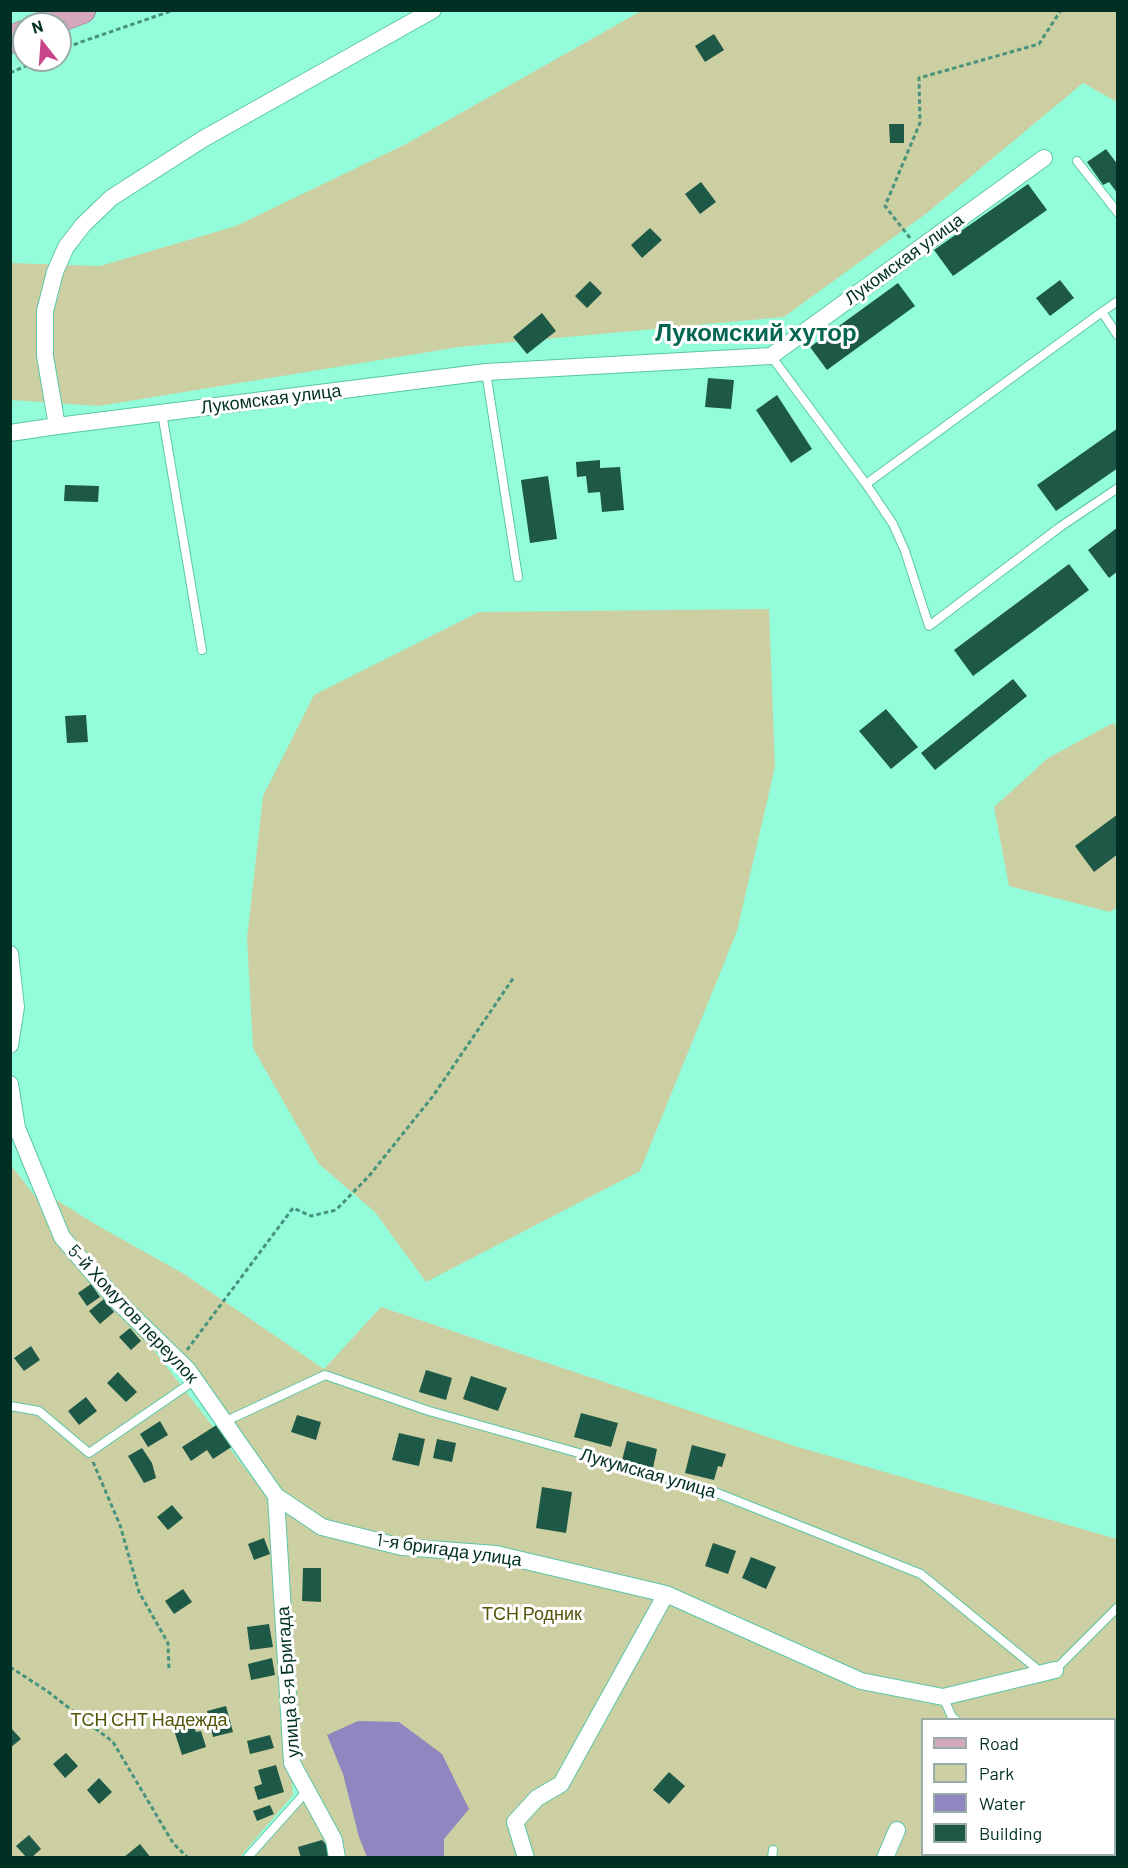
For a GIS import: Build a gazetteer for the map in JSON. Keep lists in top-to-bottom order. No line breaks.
{"streets":{"street":["Лукомская улица","5-й Хомутов переулок","1-я бригада улица","улица 8-я Бригада"],"lane":["Лукумская улица"]},"crossings":[["5-й Хомутов переулок","Лукумская улица"],["5-й Хомутов переулок","1-я бригада улица"],["5-й Хомутов переулок","улица 8-я Бригада"],["1-я бригада улица","улица 8-я Бригада"]],"districts":["Лукомский хутор"],"parks":["ТСН Родник","ТСН СНТ Надежда"],"legend":["Road","Park","Water","Building"],"north":"top"}
